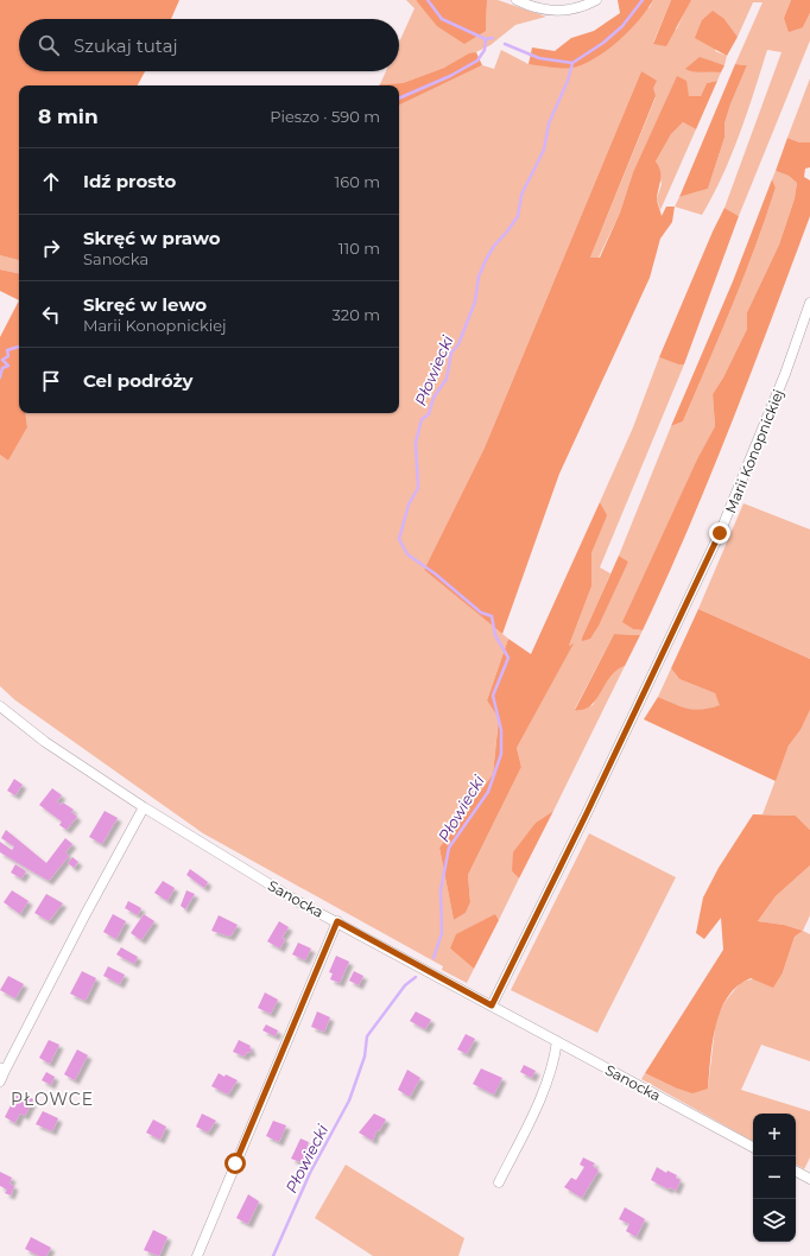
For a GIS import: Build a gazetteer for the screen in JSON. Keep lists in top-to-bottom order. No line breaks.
{"streets":{"street":["Marii Konopnickiej","Sanocka"]},"crossings":[["Marii Konopnickiej","Sanocka"]],"districts":["PŁOWCE"],"water":["Płowiecki"],"page":{"search":"Szukaj tutaj","heading":["8 min","Pieszo · 590 m"],"list":[["Idź prosto","160 m"],["Skręć w prawo","Sanocka","110 m"],["Skręć w lewo","Marii Konopnickiej","320 m"],"Cel podróży"],"map_buttons":["+","−"]}}
